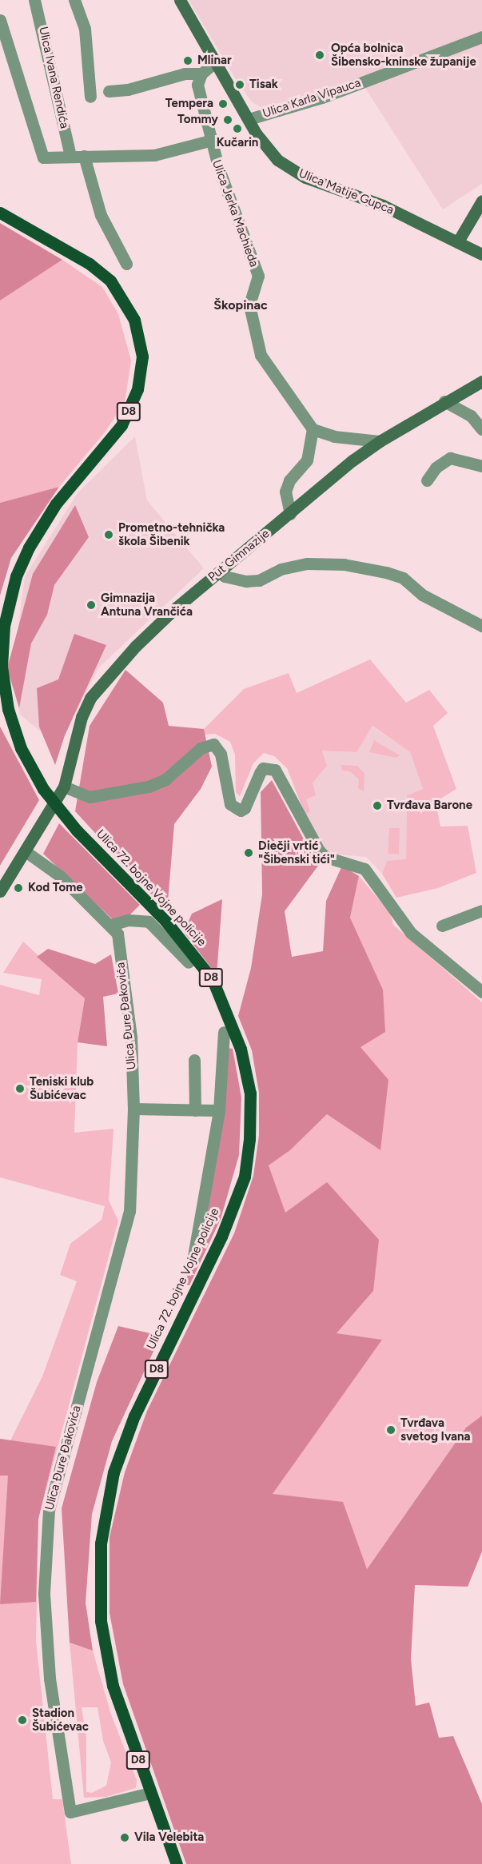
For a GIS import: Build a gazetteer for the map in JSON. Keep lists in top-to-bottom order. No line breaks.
{"streets":{"main road":["D8","Ulica 72. bojne Vojne policije"],"street":["Ulica Ivana Rendića","Ulica Karla Vipauca","Ulica Matije Gupca","Ulica Jerka Machieda","Put Gimnazije","Ulica Đure Đakovića"]},"crossings":[["Ulica Karla Vipauca","Ulica Matije Gupca"],["Put Gimnazije","Ulica Đure Đakovića"],["Ulica 72. bojne Vojne policije","Ulica Đure Đakovića"]],"districts":["Škopinac"],"places":["Opća bolnica Šibensko-kninske županije","Mlinar","Tisak","Tempera","Tommy","Kučarin","Prometno-tehnička škola Šibenik","Gimnazija Antuna Vrančića","Tvrđava Barone","Dječji vrtić \"Šibenski tići\"","Kod Tome","Teniski klub Šubićevac","Tvrđava svetog Ivana","Stadion Šubićevac","Vila Velebita"]}
